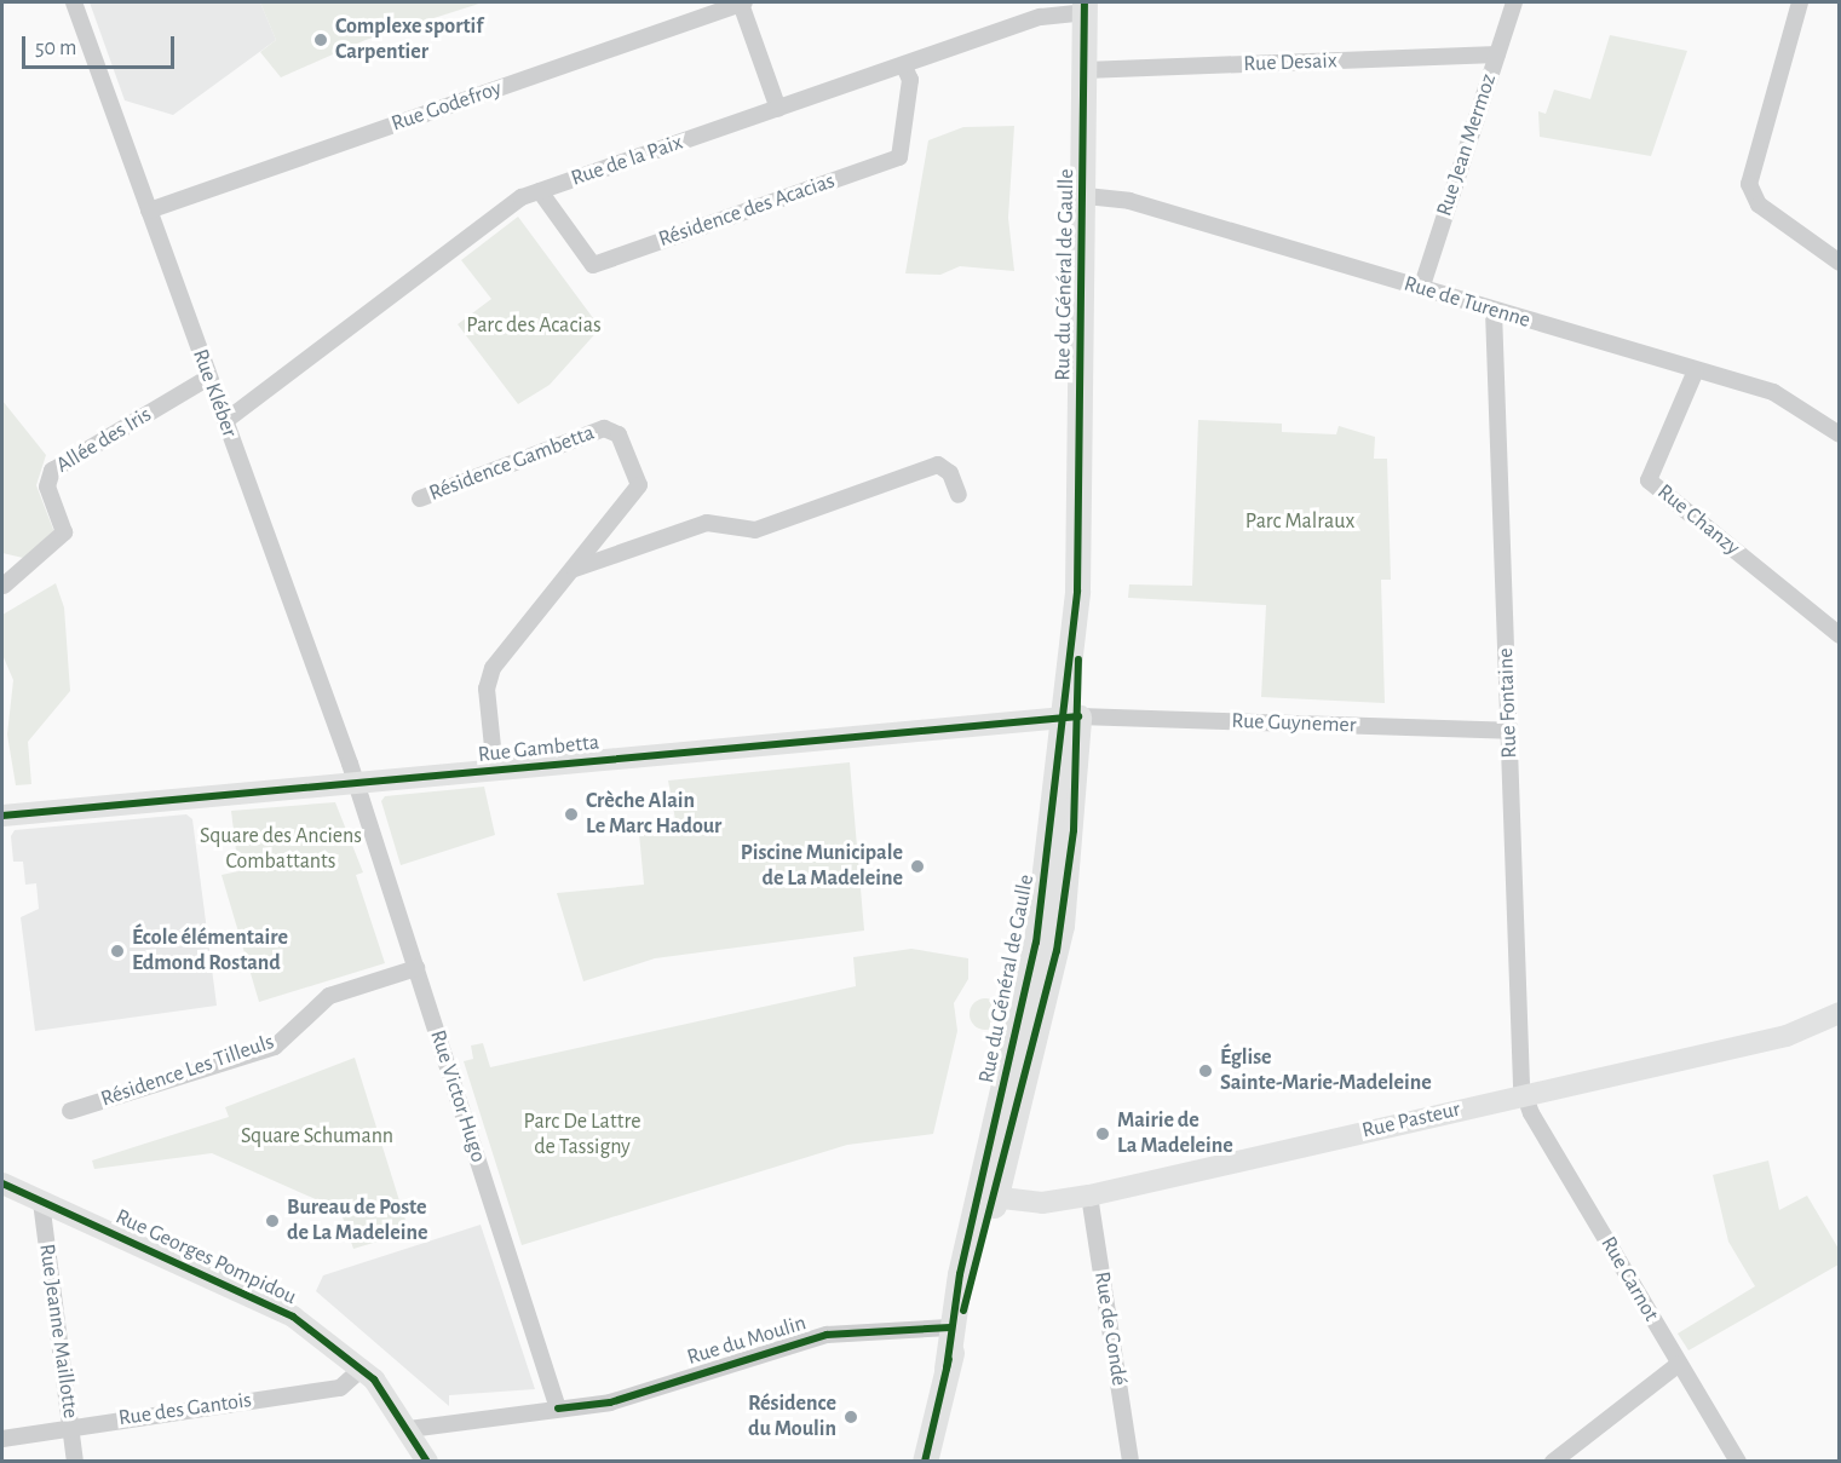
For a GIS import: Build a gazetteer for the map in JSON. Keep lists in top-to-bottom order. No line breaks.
{"streets":{"main road":["Rue du Général de Gaulle"],"street":["Rue Desaix","Rue Godefroy","Rue Jean Mermoz","Rue de la Paix","Résidence des Acacias","Rue de Turenne","Rue Kléber","Allée des Iris","Résidence Gambetta","Rue Chanzy","Rue Fontaine","Rue Guynemer","Rue Gambetta","Résidence Les Tilleuls","Rue Victor Hugo","Rue Pasteur","Rue Georges Pompidou","Rue Carnot","Rue de Condé","Rue Jeanne Maillotte","Rue du Moulin","Rue des Gantois"]},"crossings":[["Rue Desaix","Rue Jean Mermoz"],["Rue Desaix","Rue du Général de Gaulle"],["Rue Godefroy","Rue Kléber"],["Rue Jean Mermoz","Rue de Turenne"],["Rue de la Paix","Résidence des Acacias"],["Rue de la Paix","Rue du Général de Gaulle"],["Rue de la Paix","Rue Kléber"],["Rue du Général de Gaulle","Rue de Turenne"],["Rue du Général de Gaulle","Rue Guynemer"],["Rue du Général de Gaulle","Rue Gambetta"],["Rue du Général de Gaulle","Rue Pasteur"],["Rue du Général de Gaulle","Rue du Moulin"],["Rue de Turenne","Rue Chanzy"],["Rue de Turenne","Rue Fontaine"],["Rue Kléber","Allée des Iris"],["Rue Kléber","Rue Gambetta"],["Rue Kléber","Rue Victor Hugo"],["Résidence Gambetta","Rue Gambetta"],["Rue Fontaine","Rue Guynemer"],["Rue Fontaine","Rue Pasteur"],["Rue Fontaine","Rue Carnot"],["Rue Guynemer","Rue Gambetta"],["Rue Gambetta","Rue Victor Hugo"],["Résidence Les Tilleuls","Rue Victor Hugo"],["Rue Victor Hugo","Rue du Moulin"],["Rue Pasteur","Rue Carnot"],["Rue Pasteur","Rue de Condé"],["Rue Georges Pompidou","Rue Jeanne Maillotte"],["Rue Georges Pompidou","Rue du Moulin"],["Rue Georges Pompidou","Rue des Gantois"],["Rue Jeanne Maillotte","Rue des Gantois"]],"parks":["Parc des Acacias","Parc Malraux","Square des Anciens Combattants","Parc De Lattre de Tassigny","Square Schumann"],"places":["Complexe sportif Carpentier","Crèche Alain Le Marc Hadour","Piscine Municipale de La Madeleine","École élémentaire Edmond Rostand","Église Sainte-Marie-Madeleine","Mairie de La Madeleine","Bureau de Poste de La Madeleine","Résidence du Moulin"],"scale_bar":"50 m"}
